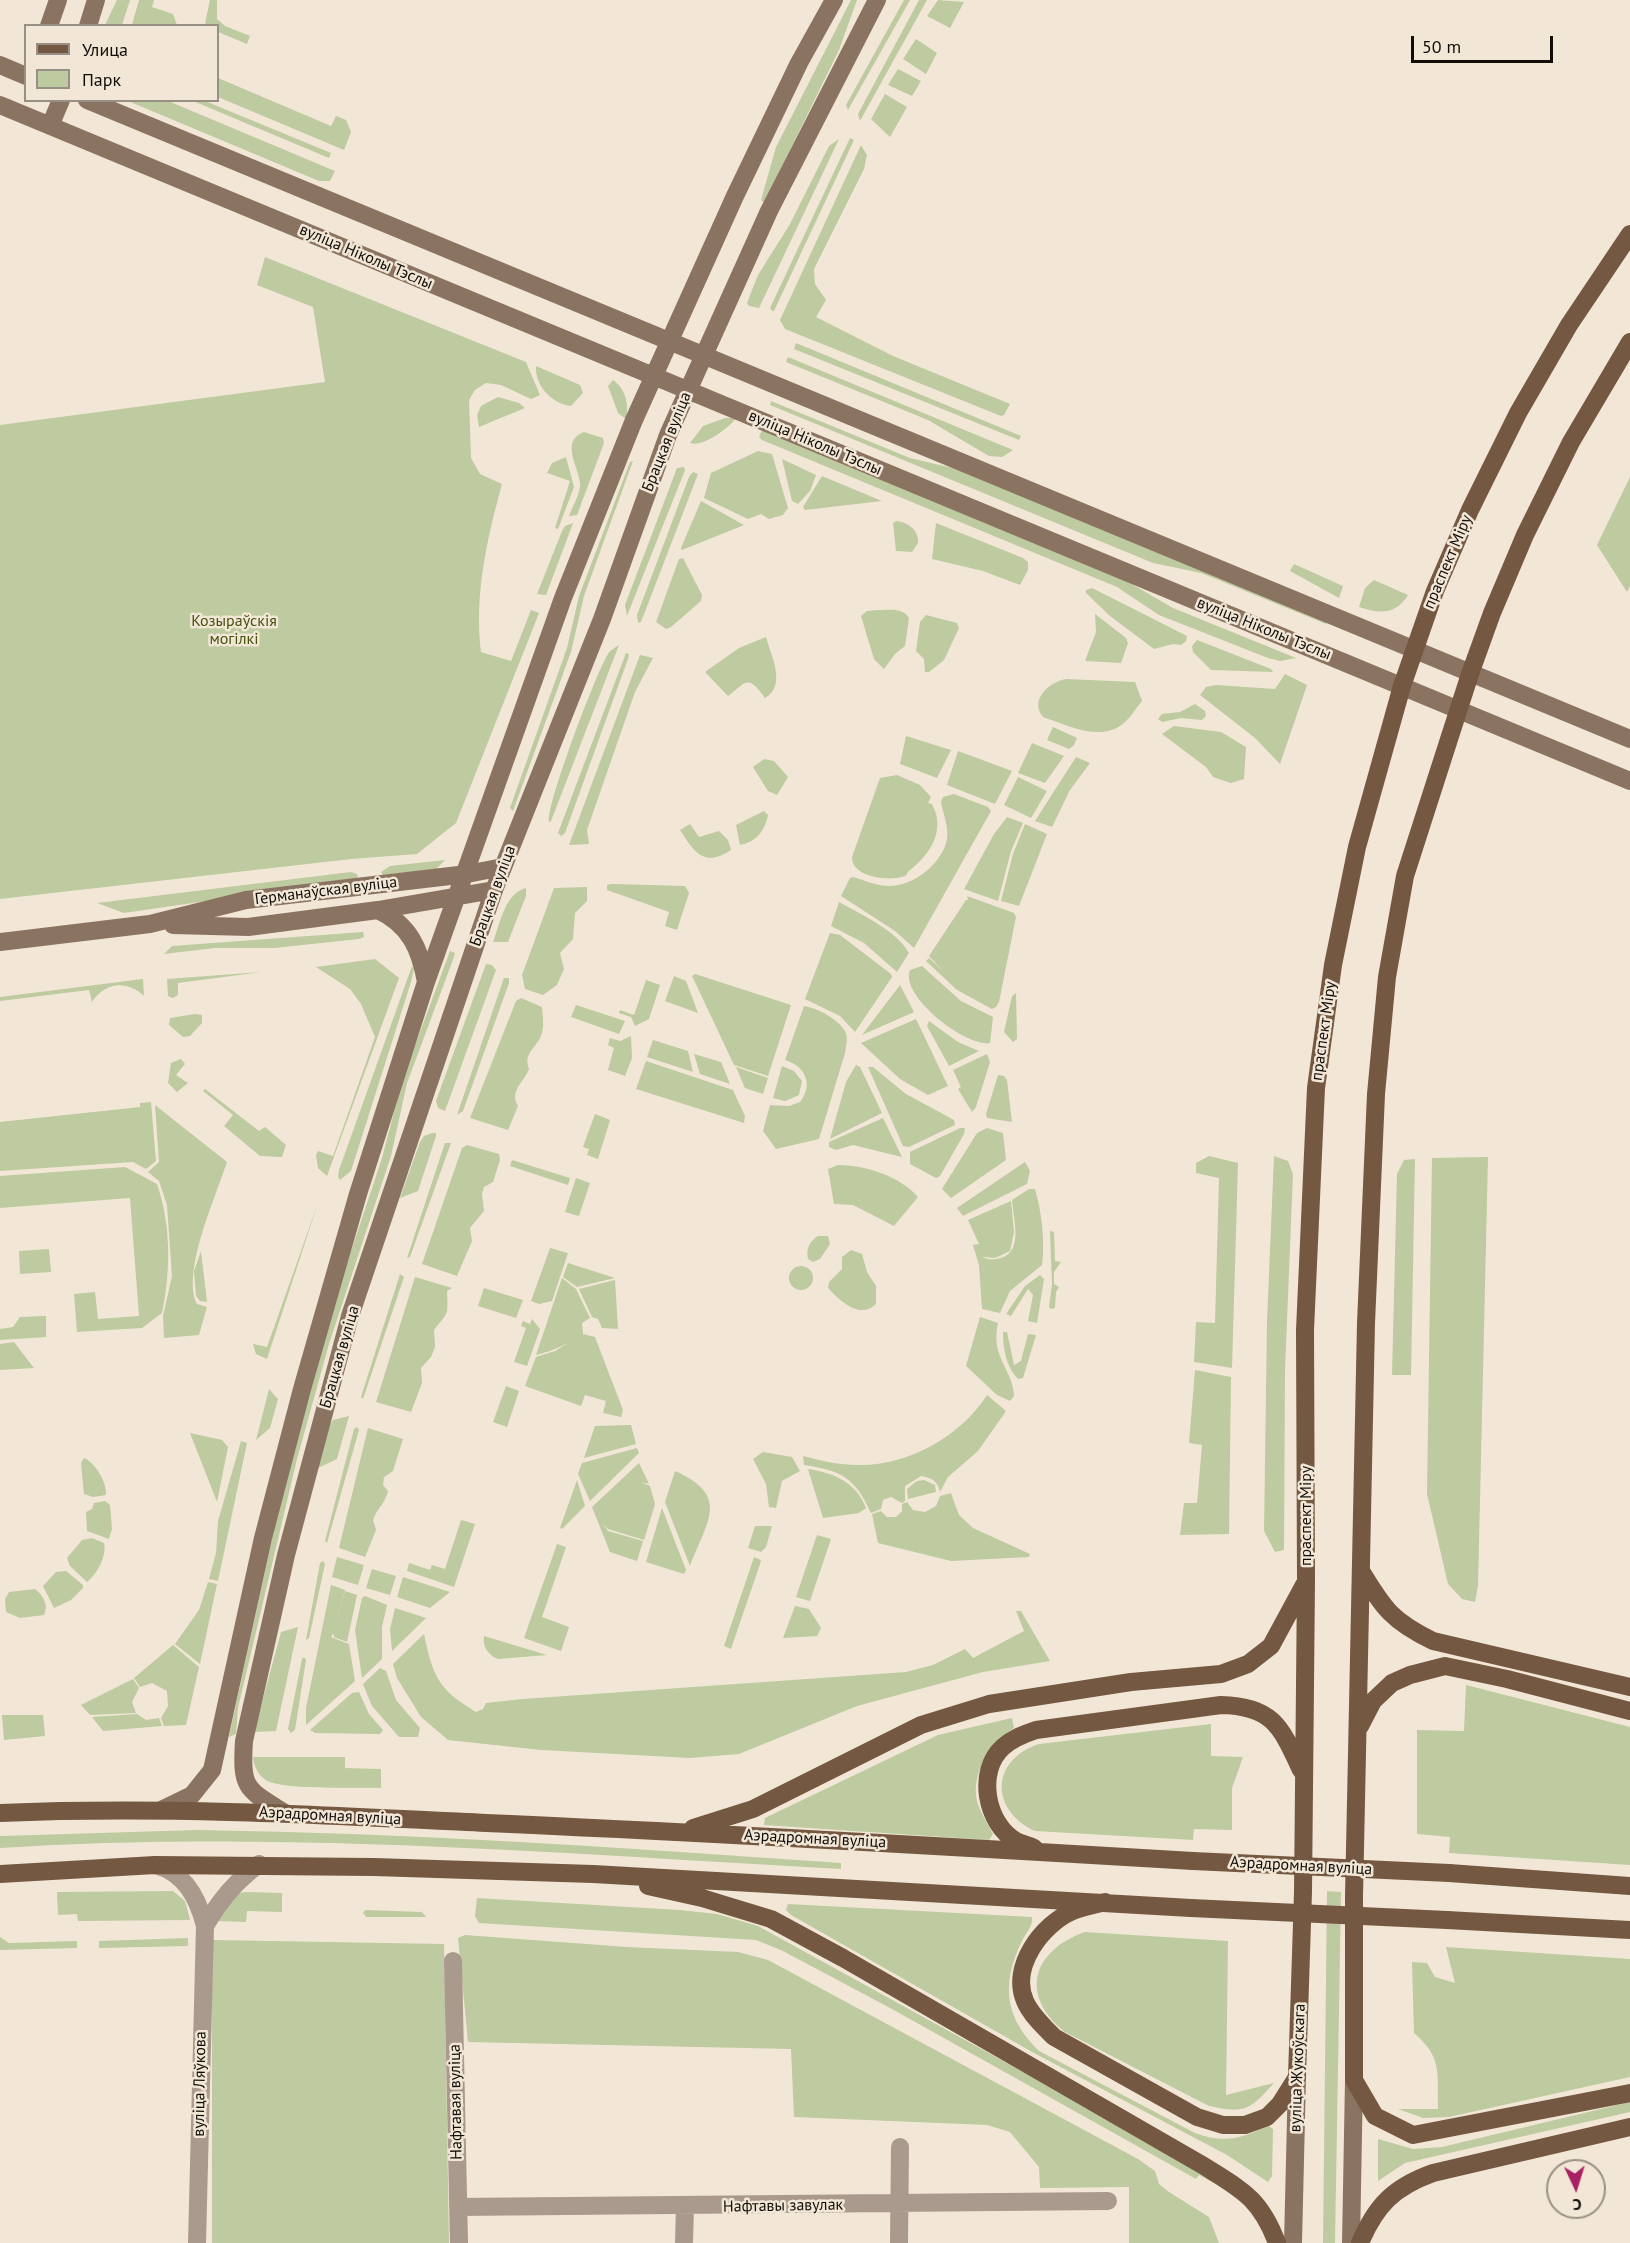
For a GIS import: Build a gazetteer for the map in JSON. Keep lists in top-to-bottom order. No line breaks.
{"streets":{"main road":["праспект Міру","Аэрадромная вуліца","вуліца Жукоўскага"],"street":["вуліца Ніколы Тэслы","Брацкая вуліца","Германаўская вуліца","вуліца Ляўкова","Нафтавая вуліца","Нафтавы завулак"]},"crossings":[["вуліца Ніколы Тэслы","Брацкая вуліца"],["вуліца Ніколы Тэслы","праспект Міру"],["Брацкая вуліца","Германаўская вуліца"],["Брацкая вуліца","Аэрадромная вуліца"],["праспект Міру","вуліца Жукоўскага"],["Нафтавая вуліца","Нафтавы завулак"]],"parks":["Козыраўскія могілкі"],"legend":["Улица","Парк"],"scale_bar":"50 m","north":"bottom"}
